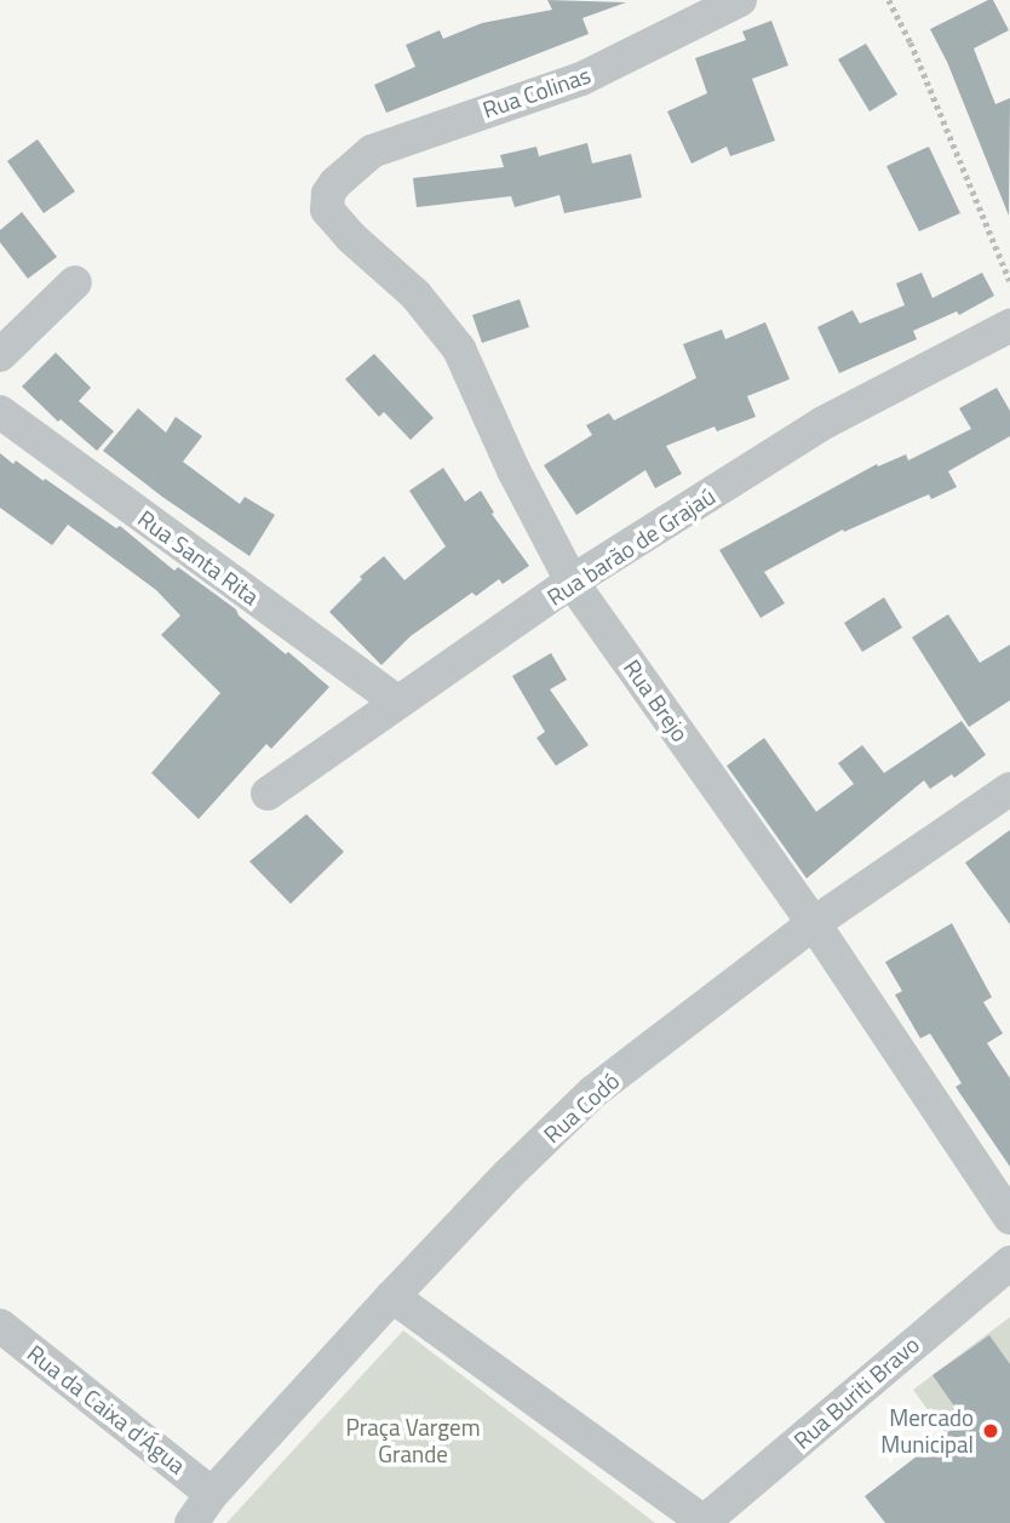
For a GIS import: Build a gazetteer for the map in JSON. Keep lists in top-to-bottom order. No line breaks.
{"streets":{"street":["Rua Colinas","Rua barão de Grajaú","Rua Santa Rita","Rua Brejo","Rua Codó","Rua Buriti Bravo","Rua da Caixa d'Água"]},"crossings":[["Rua Colinas","Rua Brejo"],["Rua barão de Grajaú","Rua Santa Rita"],["Rua barão de Grajaú","Rua Brejo"],["Rua Brejo","Rua Codó"],["Rua Codó","Rua da Caixa d'Água"]],"parks":["Praça Vargem Grande"],"places":["Mercado Municipal"]}
